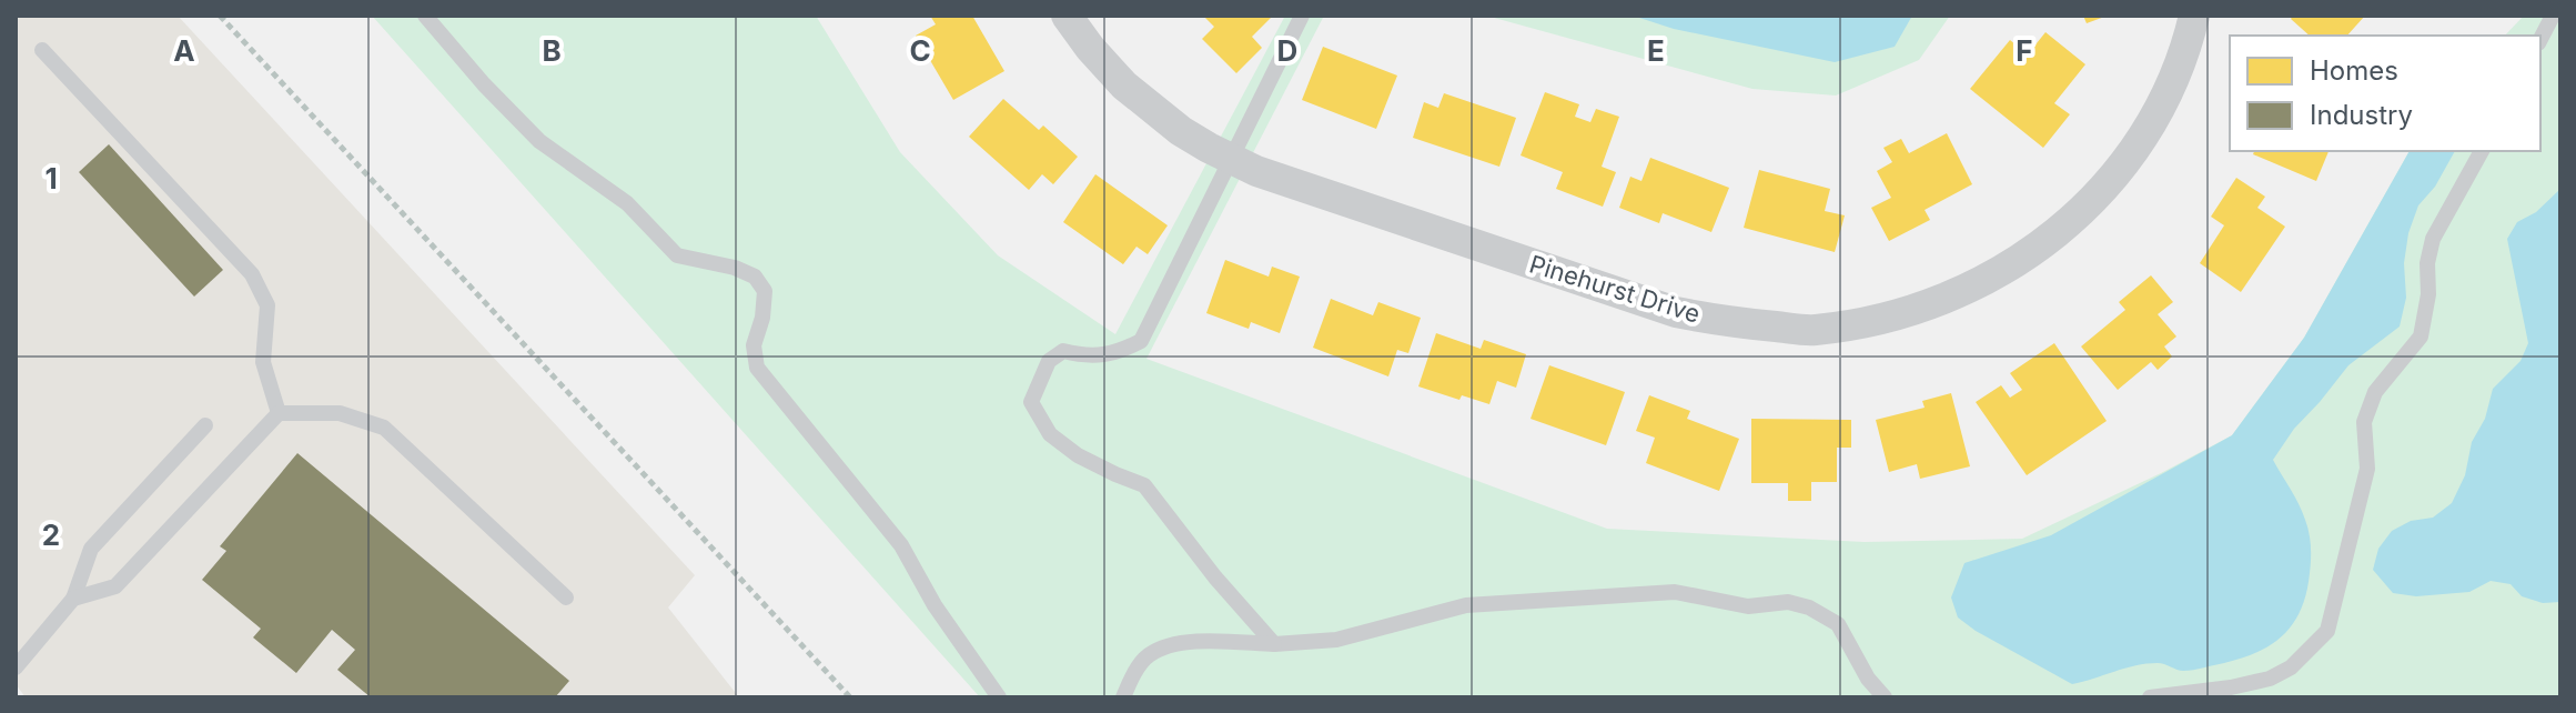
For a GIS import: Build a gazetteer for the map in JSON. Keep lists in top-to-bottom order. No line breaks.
{"streets":{"street":["Pinehurst Drive"]},"legend":["Homes","Industry"],"grid":{"columns":["A","B","C","D","E","F"],"rows":["1","2"]}}
